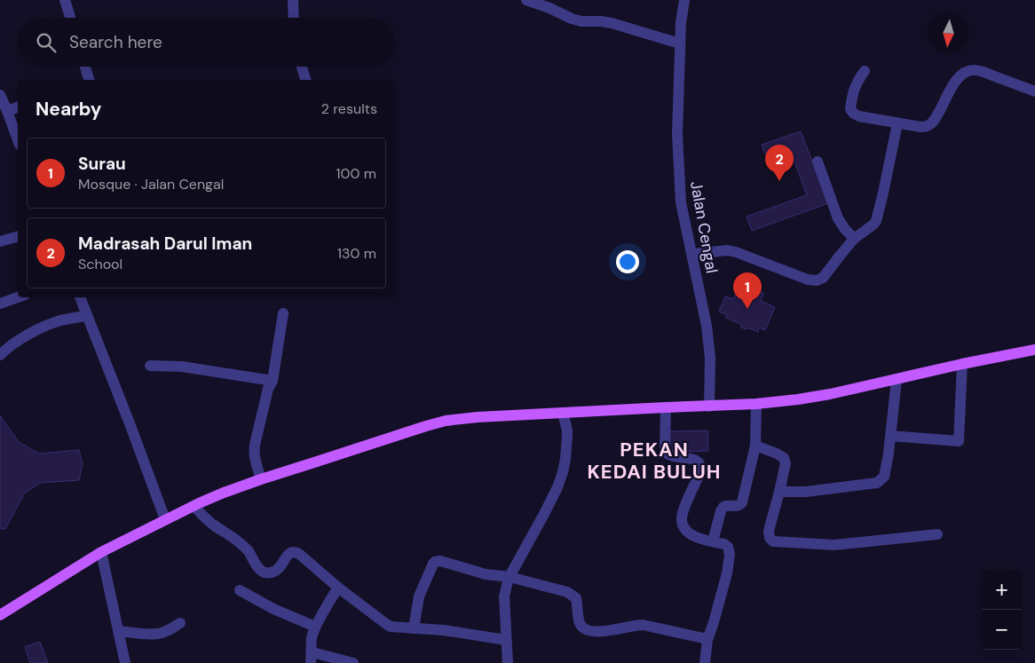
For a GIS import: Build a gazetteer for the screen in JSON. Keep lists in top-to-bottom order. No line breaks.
{"streets":{"street":["Jalan Cengal"]},"districts":["PEKAN KEDAI BULUH"],"north":"bottom","page":{"search":"Search here","heading":["Nearby","2 results"],"list":[{"mark":"1","name":"Surau","note":"Mosque · Jalan Cengal","value":"100 m"},{"mark":"2","name":"Madrasah Darul Iman","note":"School","value":"130 m"}],"pins":["2","1"],"map_buttons":["+","−"]}}
